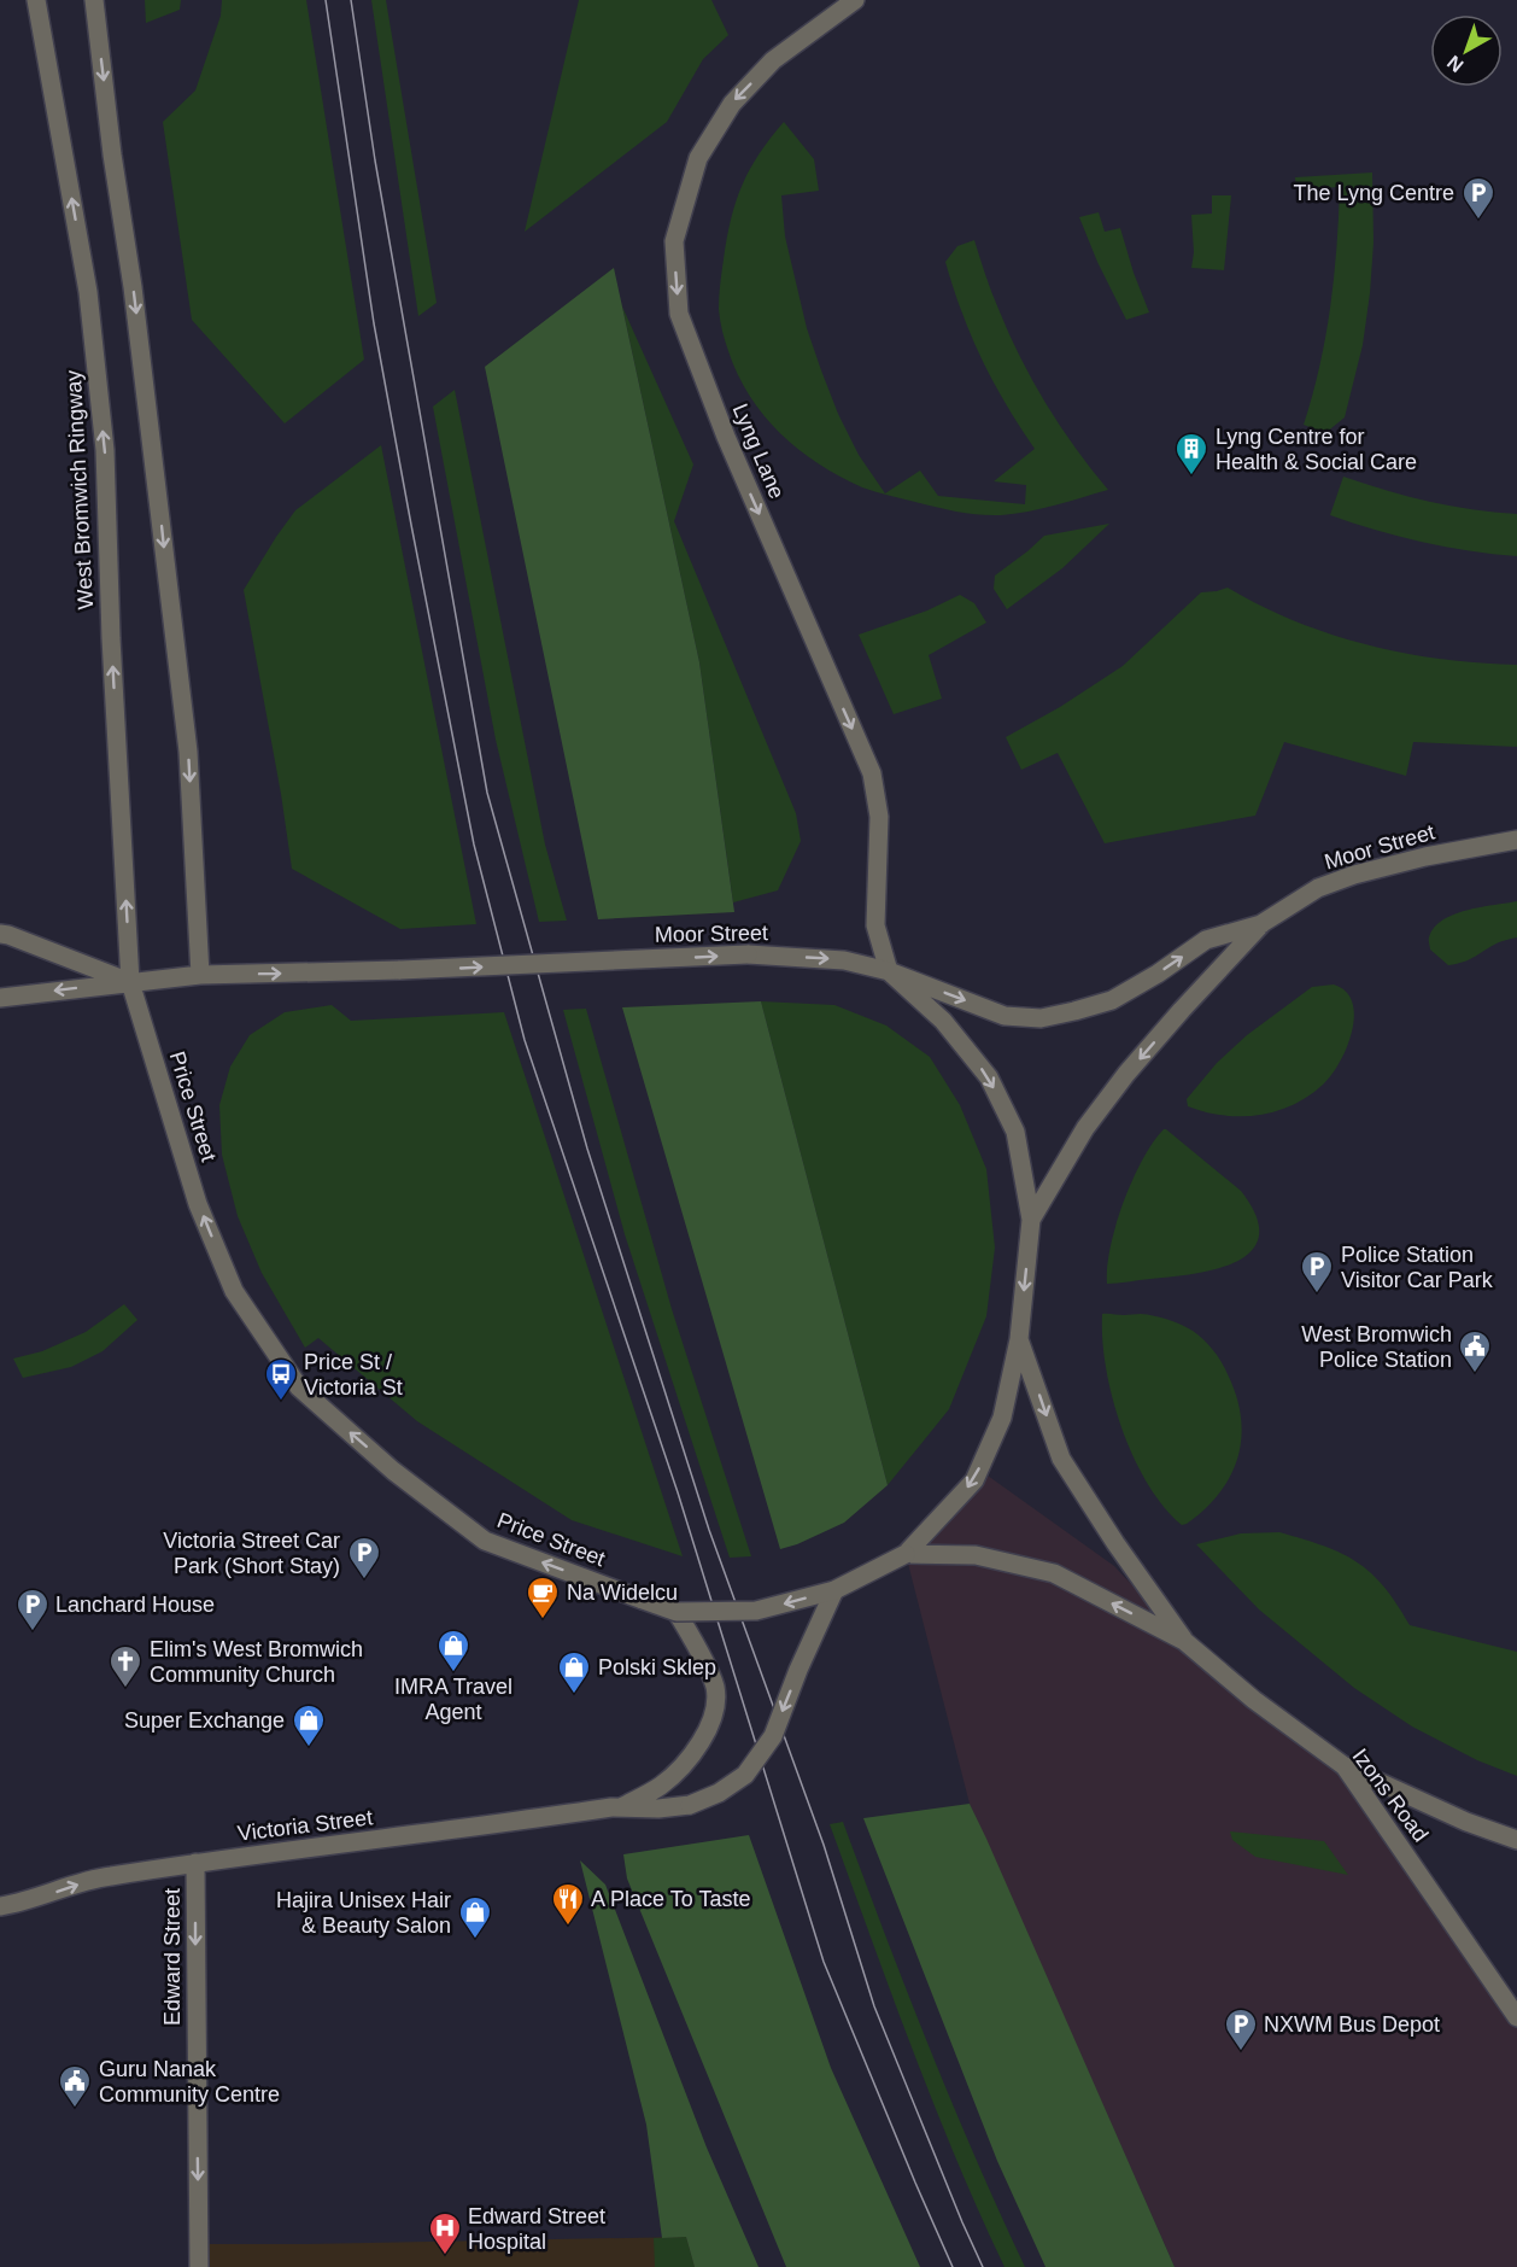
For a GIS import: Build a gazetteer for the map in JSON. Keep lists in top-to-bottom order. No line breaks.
{"streets":{"street":["Lyng Lane","West Bromwich Ringway","Moor Street","Price Street","Izons Road","Victoria Street","Edward Street"]},"crossings":[["Lyng Lane","Moor Street"],["Lyng Lane","Price Street"],["West Bromwich Ringway","Moor Street"],["West Bromwich Ringway","Price Street"],["Moor Street","Price Street"],["Price Street","Izons Road"],["Price Street","Victoria Street"],["Victoria Street","Edward Street"]],"one_way":["Lyng Lane","Edward Street"],"places":{"parking":["The Lyng Centre","Police Station Visitor Car Park","Victoria Street Car Park (Short Stay)","Lanchard House","NXWM Bus Depot"],"building":["Lyng Centre for Health & Social Care"],"public building":["West Bromwich Police Station","Guru Nanak Community Centre"],"bus stop":["Price St / Victoria St"],"cafe":["Na Widelcu"],"shop":["IMRA Travel Agent","Polski Sklep","Super Exchange","Hajira Unisex Hair & Beauty Salon"],"church":["Elim's West Bromwich Community Church"],"restaurant":["A Place To Taste"],"hospital":["Edward Street Hospital"]},"north":"bottom left"}
